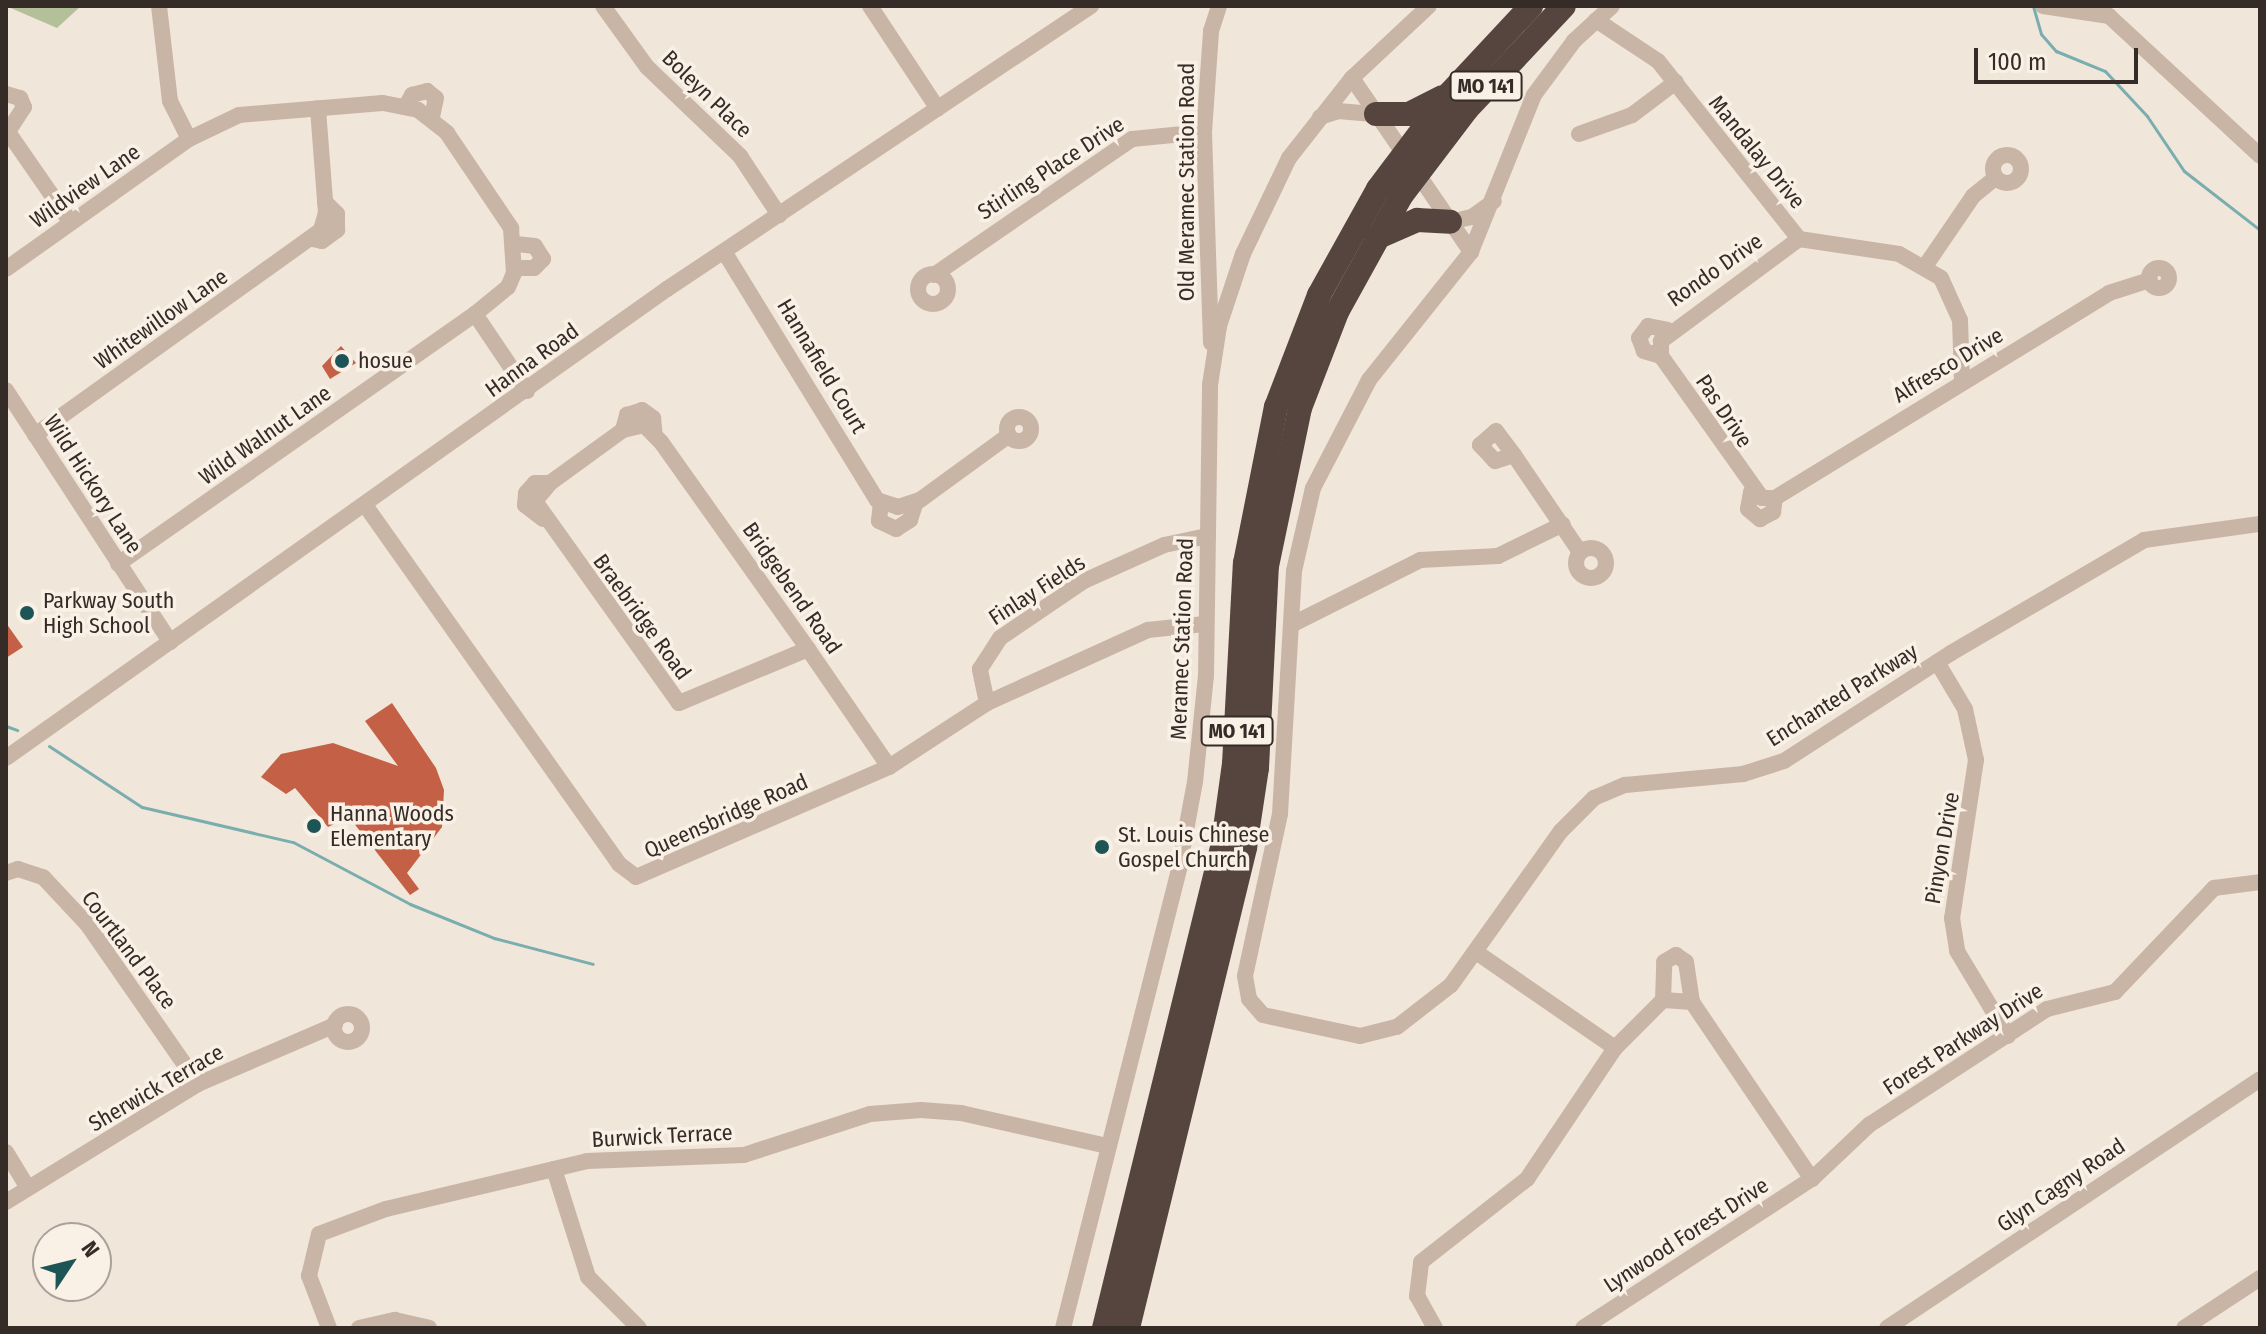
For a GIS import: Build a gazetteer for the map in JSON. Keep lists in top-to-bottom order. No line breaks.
{"streets":{"highway":["MO 141"],"street":["Boleyn Place","Mandalay Drive","Stirling Place Drive","Old Meramec Station Road","Wildview Lane","Rondo Drive","Whitewillow Lane","Hanna Road","Alfresco Drive","Hannafield Court","Pas Drive","Wild Walnut Lane","Wild Hickory Lane","Bridgebend Road","Finlay Fields","Braebridge Road","Meramec Station Road","Enchanted Parkway","Queensbridge Road","Pinyon Drive","Courtland Place","Forest Parkway Drive","Sherwick Terrace","Burwick Terrace","Glyn Cagny Road","Lynwood Forest Drive"]},"crossings":[["Boleyn Place","Hanna Road"],["Mandalay Drive","Rondo Drive"],["Stirling Place Drive","Old Meramec Station Road"],["Old Meramec Station Road","Meramec Station Road"],["Wildview Lane","Whitewillow Lane"],["Rondo Drive","Pas Drive"],["Whitewillow Lane","Wild Hickory Lane"],["Hanna Road","Hannafield Court"],["Hanna Road","Wild Hickory Lane"],["Hanna Road","Queensbridge Road"],["Alfresco Drive","Pas Drive"],["Wild Walnut Lane","Wild Hickory Lane"],["Bridgebend Road","Braebridge Road"],["Bridgebend Road","Queensbridge Road"],["Finlay Fields","Meramec Station Road"],["Finlay Fields","Queensbridge Road"],["Meramec Station Road","Queensbridge Road"],["Meramec Station Road","Burwick Terrace"],["Enchanted Parkway","Pinyon Drive"],["Pinyon Drive","Forest Parkway Drive"],["Courtland Place","Sherwick Terrace"],["Forest Parkway Drive","Lynwood Forest Drive"]],"places":["hosue","Parkway South High School","Hanna Woods Elementary","St. Louis Chinese Gospel Church"],"scale_bar":"100 m","north":"top right"}
